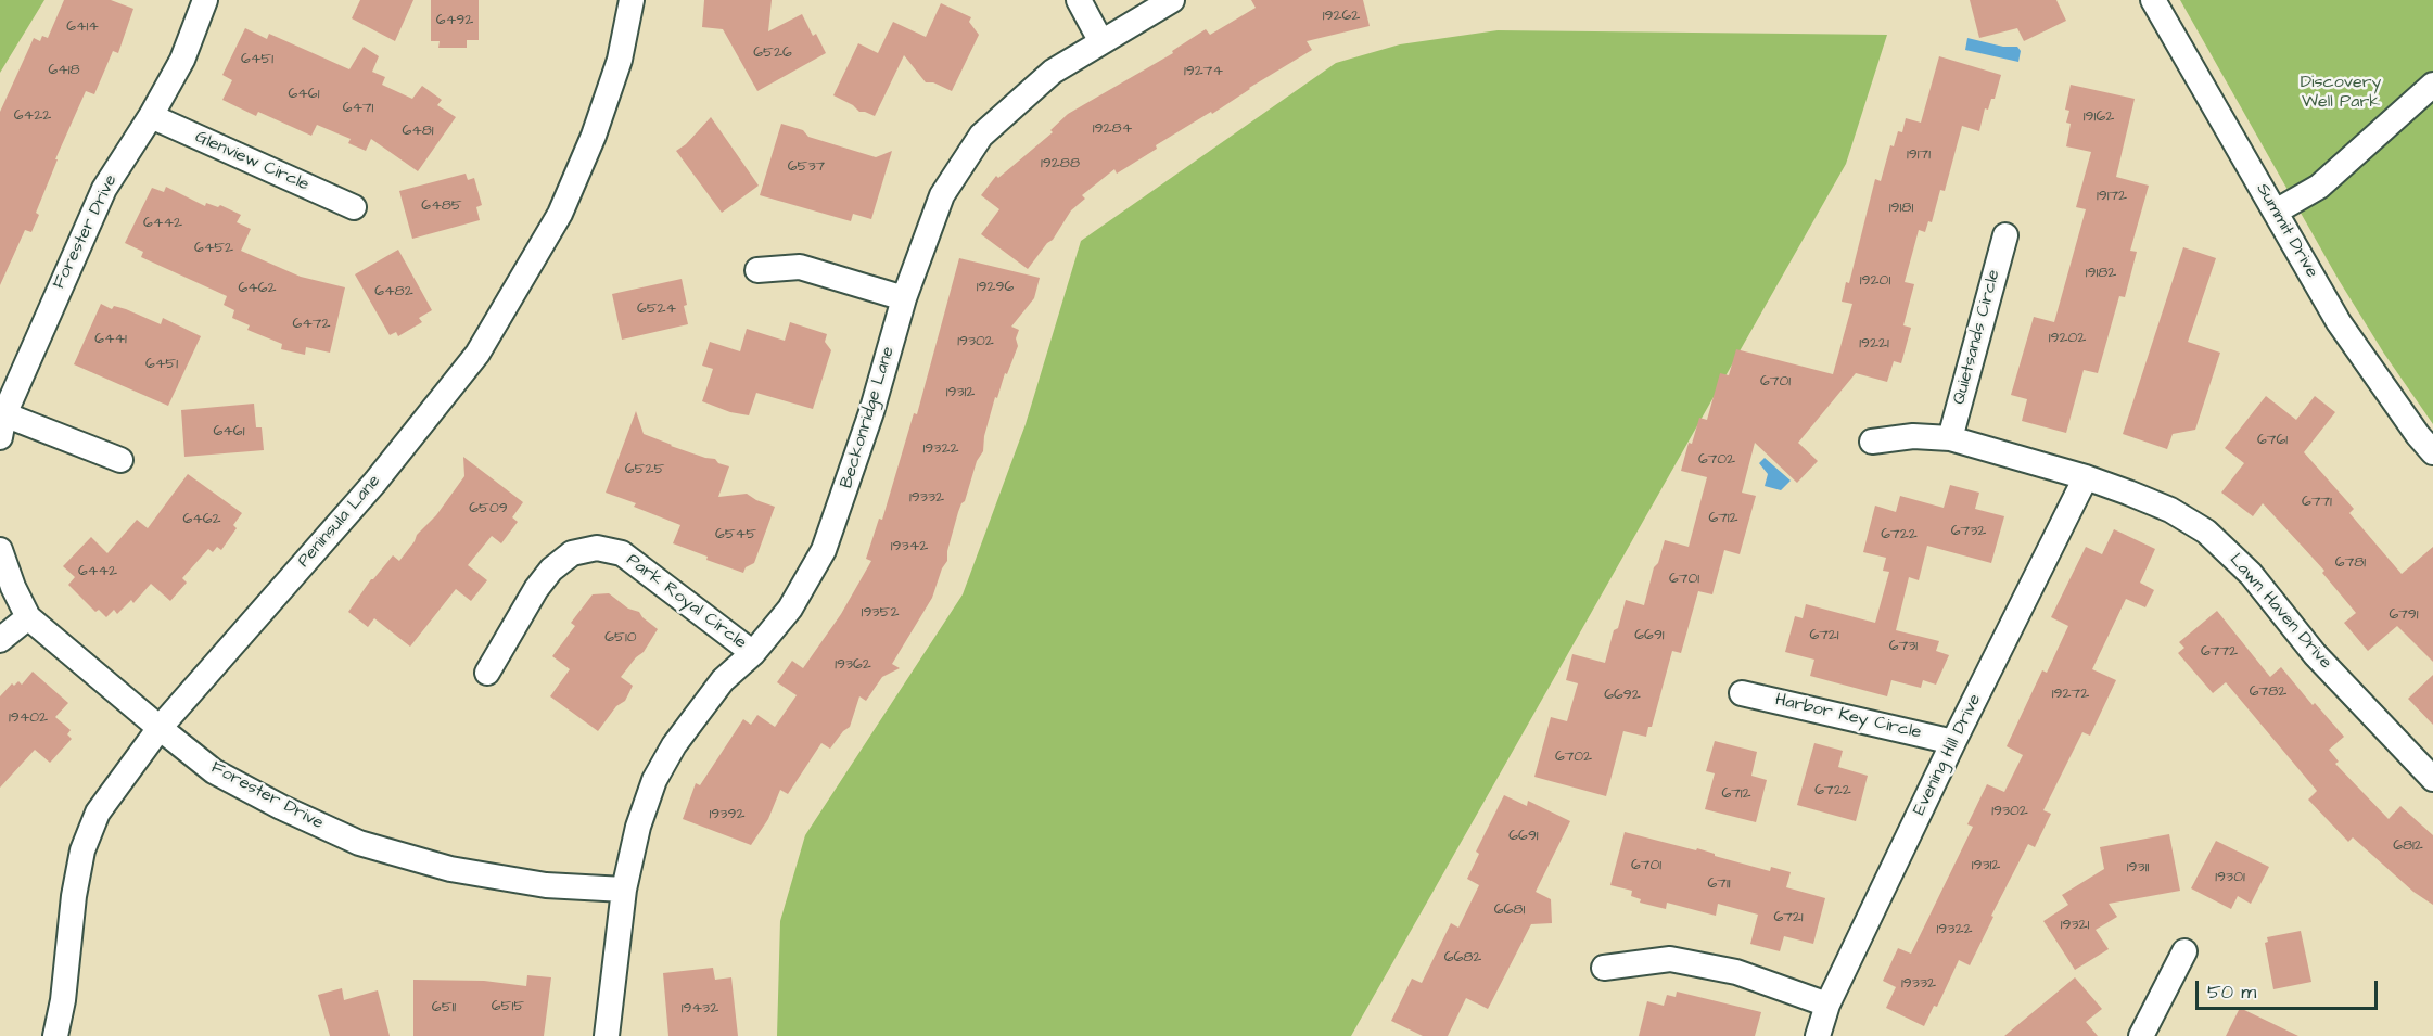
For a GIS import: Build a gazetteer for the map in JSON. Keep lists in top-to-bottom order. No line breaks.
{"streets":{"street":["Glenview Circle","Summit Drive","Forester Drive","Quietsands Circle","Beckonridge Lane","Peninsula Lane","Park Royal Circle","Lawn Haven Drive","Harbor Key Circle","Evening Hill Drive"]},"crossings":[["Glenview Circle","Forester Drive"],["Forester Drive","Beckonridge Lane"],["Forester Drive","Peninsula Lane"],["Quietsands Circle","Lawn Haven Drive"],["Beckonridge Lane","Park Royal Circle"],["Lawn Haven Drive","Evening Hill Drive"],["Harbor Key Circle","Evening Hill Drive"]],"parks":["Discovery Well Park"],"house_numbers":["19262","6492","6414","6526","6451","6418","19274","6461","6471","6422","19162","19284","6481","19171","19288","6537","19172","6485","19181","6442","6452","19182","19201","19296","6462","6482","6524","6472","19202","6441","19302","19221","6451","6701","19312","6461","6761","19322","6702","6525","19332","6771","6509","6712","6462","6732","6545","6722","19342","6781","6442","6701","19352","6791","6691","6721","6510","6731","6772","19362","6782","19272","6692","19402","6702","6722","6712","19302","19392","6691","6812","6701","19312","19311","19301","6711","6681","6721","19321","19322","6682","19332","6515","6511","19432"],"scale_bar":"50 m"}
